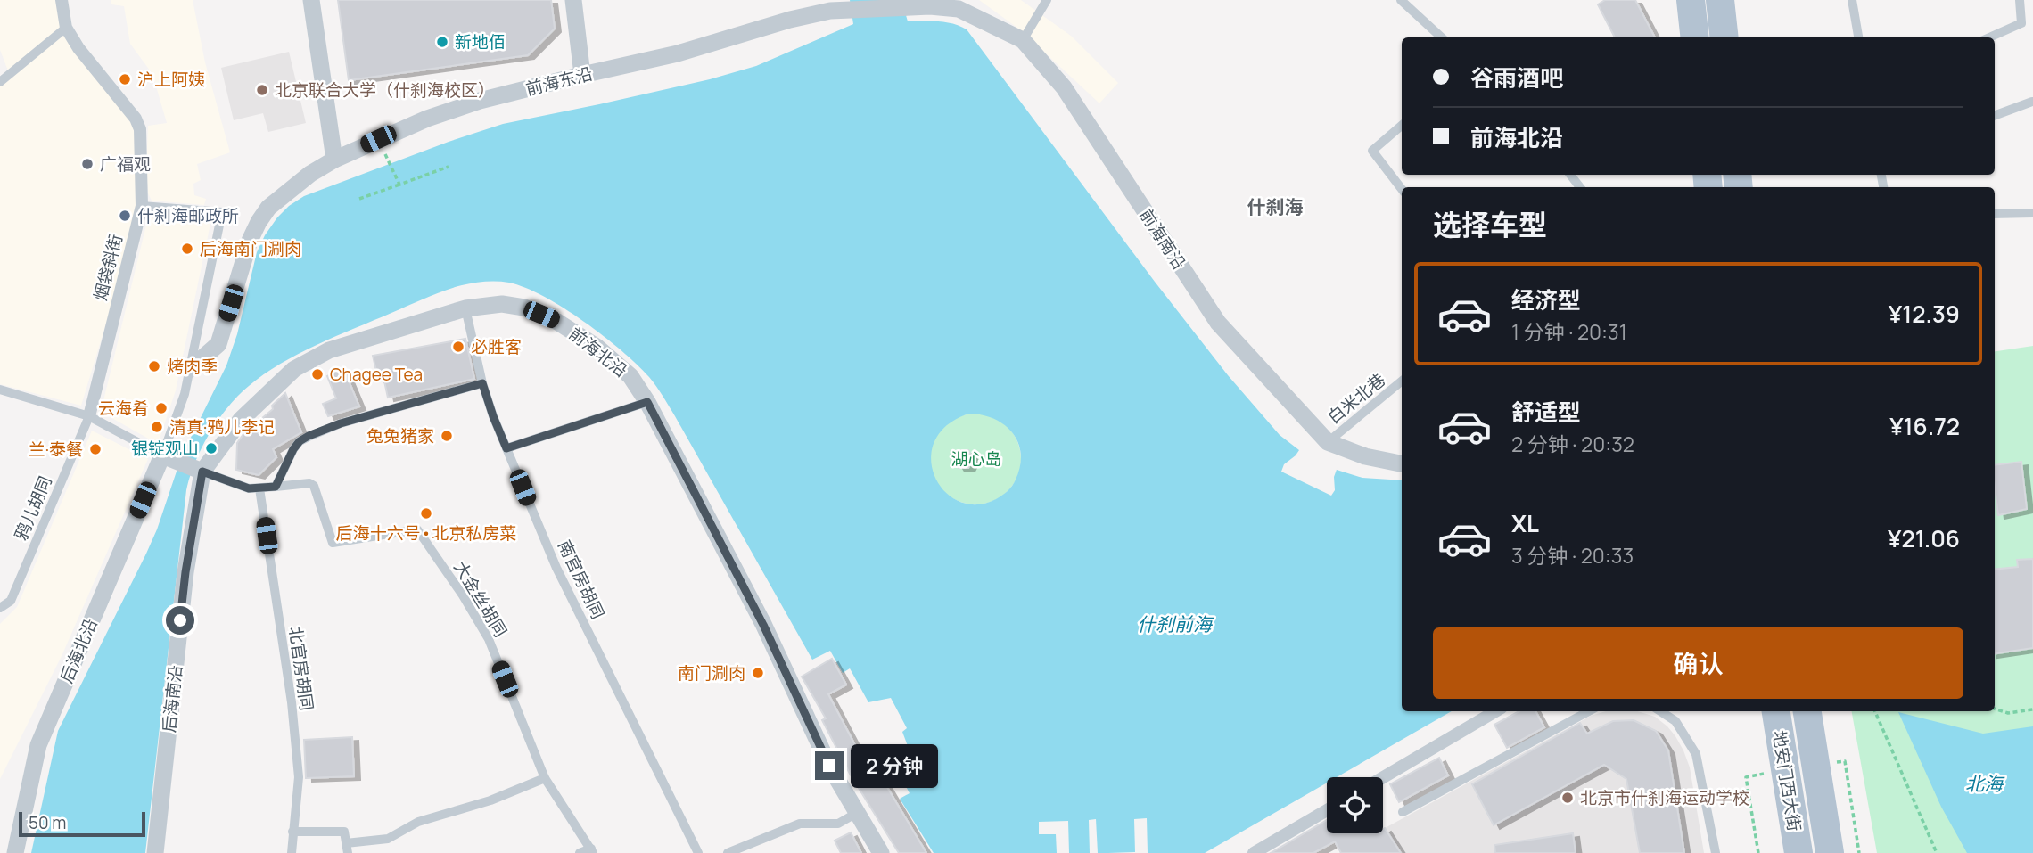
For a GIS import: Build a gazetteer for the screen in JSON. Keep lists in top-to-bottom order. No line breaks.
{"streets":{"main road":["地安门西大街"],"street":["前海东沿","前海南沿","烟袋斜街","前海北沿","后海北沿","后海南沿"],"lane":["白米北巷","鸦儿胡同","南官房胡同","大金丝胡同","北官房胡同"]},"crossings":[["前海东沿","前海南沿"],["前海南沿","白米北巷"],["烟袋斜街","鸦儿胡同"],["前海北沿","南官房胡同"],["前海北沿","后海南沿"]],"districts":["什刹海"],"water":["什刹前海","北海"],"parks":["湖心岛"],"places":["新地佰","沪上阿姨","北京联合大学（什刹海校区）","广福观","什刹海邮政所","后海南门涮肉","必胜客","烤肉季","Chagee Tea","云海肴","清真·鸦儿李记","兔兔猪家","银锭观山","兰·泰餐","后海十六号•北京私房菜","南门涮肉","北京市什刹海运动学校"],"scale_bar":"50 m","page":{"banner":["谷雨酒吧","前海北沿"],"heading":"选择车型","list":[{"name":"经济型","note":"1 分钟 · 20:31","value":"¥12.39"},{"name":"舒适型","note":"2 分钟 · 20:32","value":"¥16.72"},{"name":"XL","note":"3 分钟 · 20:33","value":"¥21.06"}],"buttons":"确认","bubble":"2 分钟","scale":"50 m"}}
